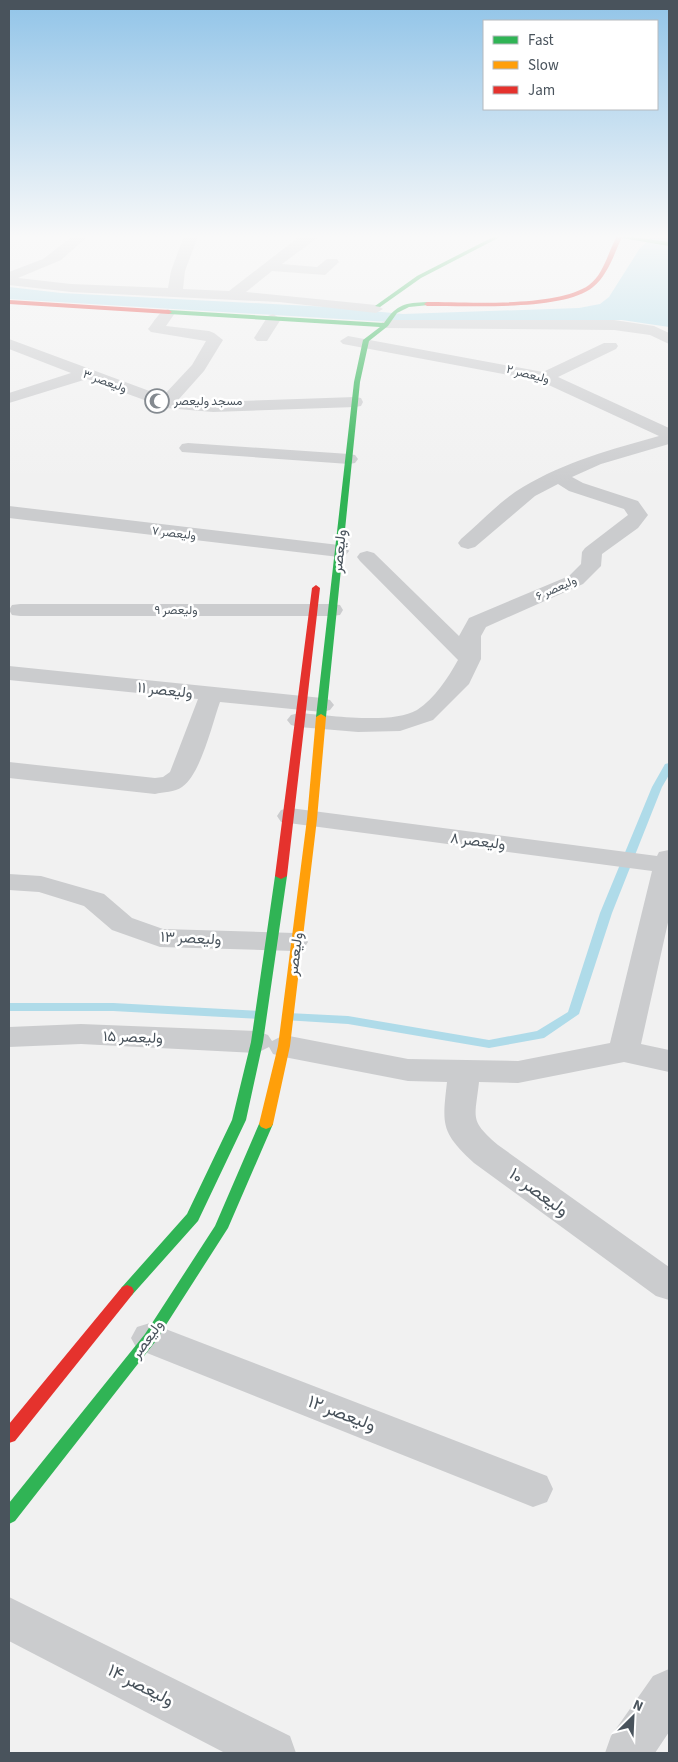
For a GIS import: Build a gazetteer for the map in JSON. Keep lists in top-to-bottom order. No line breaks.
{"streets":{"main road":["ولیعصر"],"street":["ولیعصر ۲","ولیعصر ۳","ولیعصر ۷","ولیعصر ۶","ولیعصر ۹","ولیعصر ۱۱","ولیعصر ۸","ولیعصر ۱۳","ولیعصر ۱۵","ولیعصر ۱۰","ولیعصر ۱۲","ولیعصر ۱۴"]},"crossings":[["ولیعصر ۲","ولیعصر"],["ولیعصر ۳","ولیعصر"],["ولیعصر ۷","ولیعصر"],["ولیعصر","ولیعصر ۶"],["ولیعصر","ولیعصر ۹"],["ولیعصر","ولیعصر ۱۱"],["ولیعصر","ولیعصر ۸"],["ولیعصر","ولیعصر ۱۳"],["ولیعصر","ولیعصر ۱۵"],["ولیعصر","ولیعصر ۱۲"],["ولیعصر ۶","ولیعصر ۱۱"]],"places":{"mosque":["مسجد ولیعصر"]},"legend":["Fast","Slow","Jam"],"north":"top right"}
